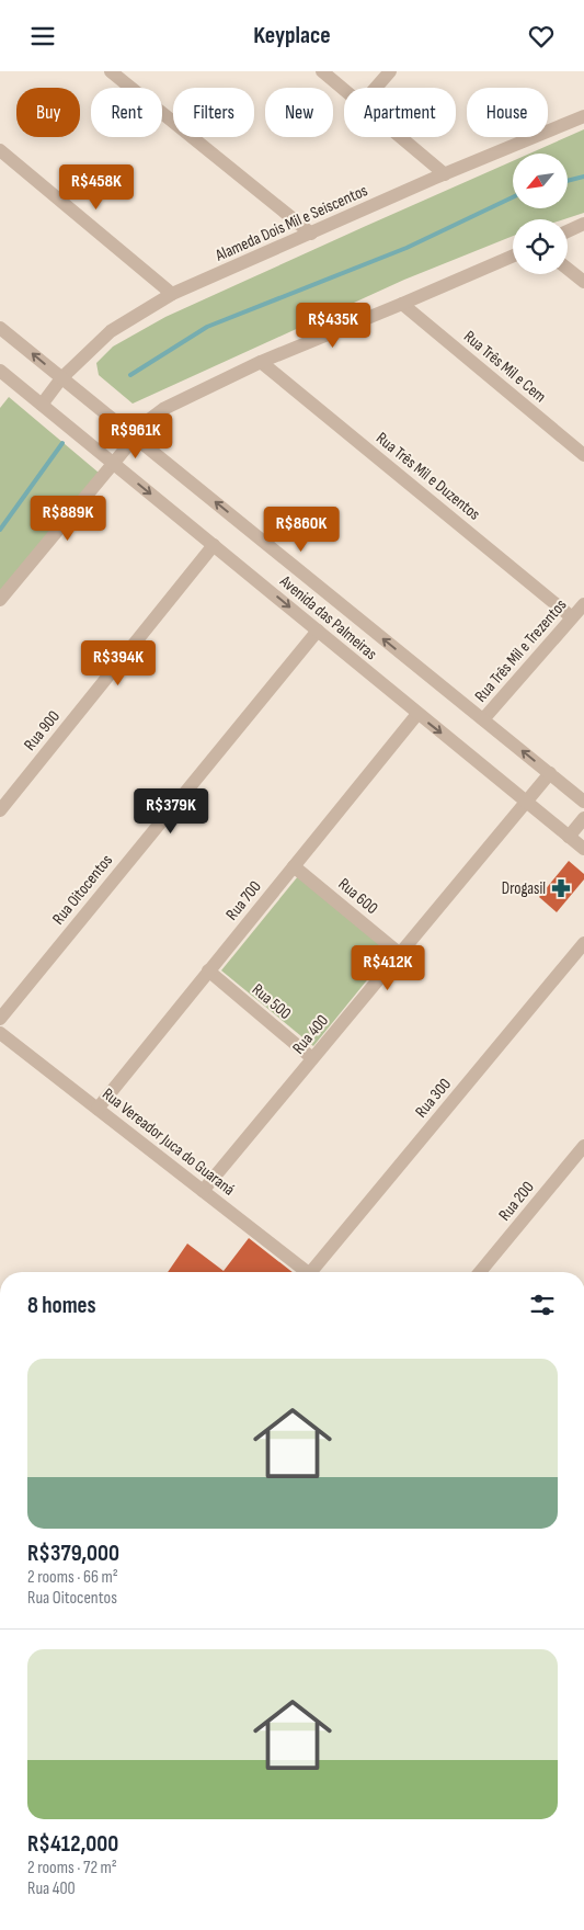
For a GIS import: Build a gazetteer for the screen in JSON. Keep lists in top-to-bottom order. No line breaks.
{"streets":{"street":["Alameda Dois Mil e Seiscentos","Rua Três Mil e Cem","Rua Três Mil e Duzentos","Avenida das Palmeiras","Rua Três Mil e Trezentos","Rua 900","Rua Oitocentos","Rua 600","Rua 700","Rua 500","Rua 400","Rua 300","Rua Vereador Juca do Guaraná","Rua 200"]},"crossings":[["Alameda Dois Mil e Seiscentos","Avenida das Palmeiras"],["Rua Três Mil e Duzentos","Rua Três Mil e Trezentos"],["Avenida das Palmeiras","Rua Três Mil e Trezentos"],["Avenida das Palmeiras","Rua 900"],["Avenida das Palmeiras","Rua Oitocentos"],["Avenida das Palmeiras","Rua 700"],["Avenida das Palmeiras","Rua 400"],["Rua 600","Rua 700"],["Rua 600","Rua 400"],["Rua 700","Rua 500"],["Rua 700","Rua Vereador Juca do Guaraná"],["Rua 500","Rua 400"],["Rua 400","Rua Vereador Juca do Guaraná"]],"places":{"pharmacy":["Drogasil"]},"north":"bottom left","page":{"header":"Keyplace","chip":["Buy","Rent","Filters","New","Apartment","House"],"price":["R$458K","R$435K","R$961K","R$889K","R$860K","R$394K","R$379K","R$412K"],"heading":"8 homes","list":[{"name":"R$379,000","note":"2 rooms · 66 m² · Rua Oitocentos"},{"name":"R$412,000","note":"2 rooms · 72 m² · Rua 400"}]}}
